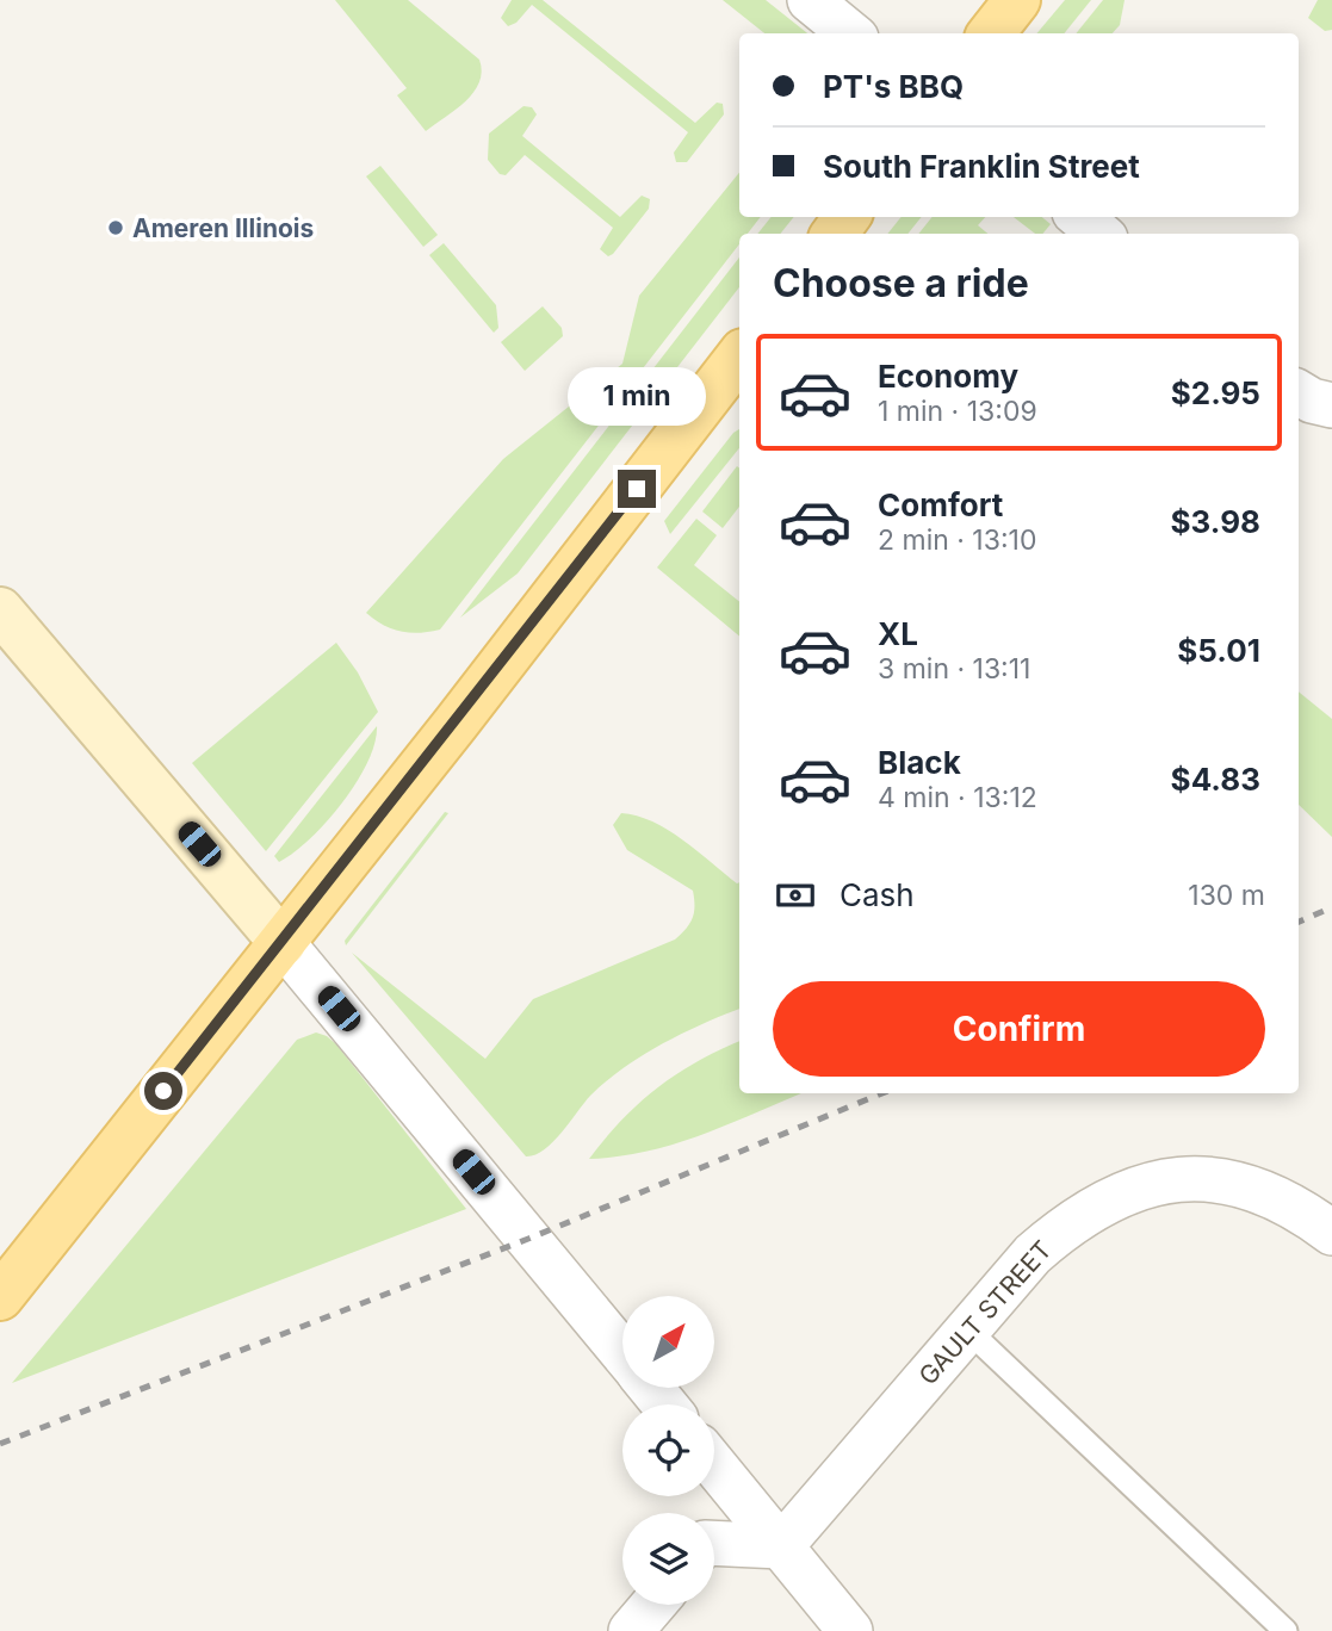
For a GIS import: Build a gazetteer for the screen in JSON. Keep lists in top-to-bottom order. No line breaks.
{"streets":{"street":["GAULT STREET"]},"places":["Ameren Illinois"],"north":"top right","page":{"banner":["PT's BBQ","South Franklin Street"],"heading":"Choose a ride","list":[{"name":"Economy","note":"1 min · 13:09","value":"$2.95"},{"name":"Comfort","note":"2 min · 13:10","value":"$3.98"},{"name":"XL","note":"3 min · 13:11","value":"$5.01"},{"name":"Black","note":"4 min · 13:12","value":"$4.83"}],"bubble":"1 min","pay":["Cash","130 m"],"buttons":"Confirm"}}
